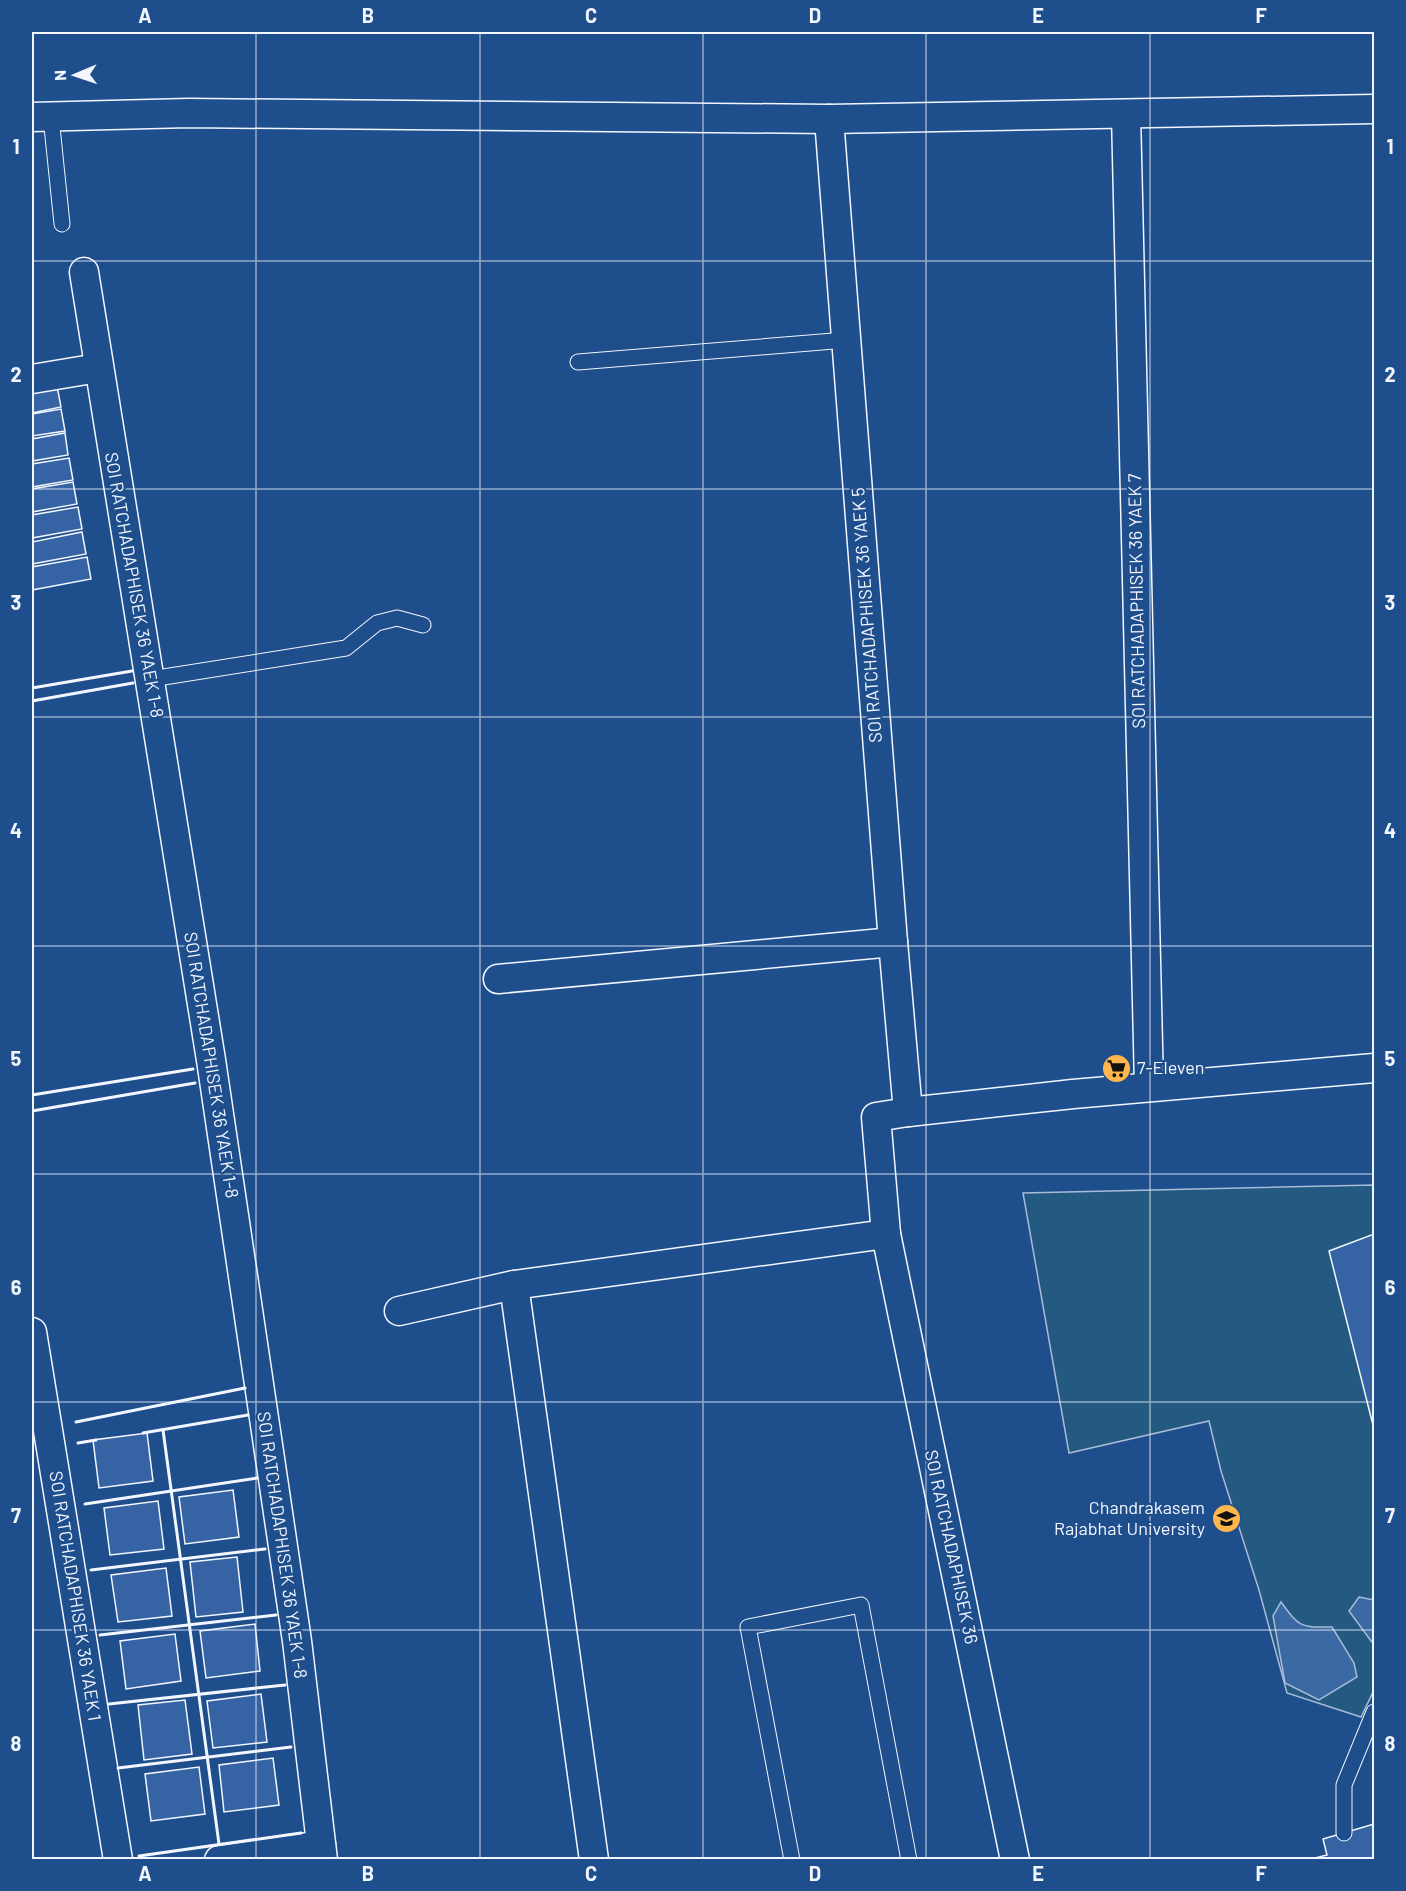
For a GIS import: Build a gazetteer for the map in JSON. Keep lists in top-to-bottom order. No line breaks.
{"streets":{"street":["SOI RATCHADAPHISEK 36 YAEK 1-8","SOI RATCHADAPHISEK 36 YAEK 7","SOI RATCHADAPHISEK 36 YAEK 5","SOI RATCHADAPHISEK 36","SOI RATCHADAPHISEK 36 YAEK 1"]},"crossings":[["SOI RATCHADAPHISEK 36 YAEK 5","SOI RATCHADAPHISEK 36"]],"places":{"supermarket":["7-Eleven"],"school or university":["Chandrakasem Rajabhat University"]},"north":"left","grid":{"columns":["A","B","C","D","E","F"],"rows":["1","2","3","4","5","6","7","8"]}}
